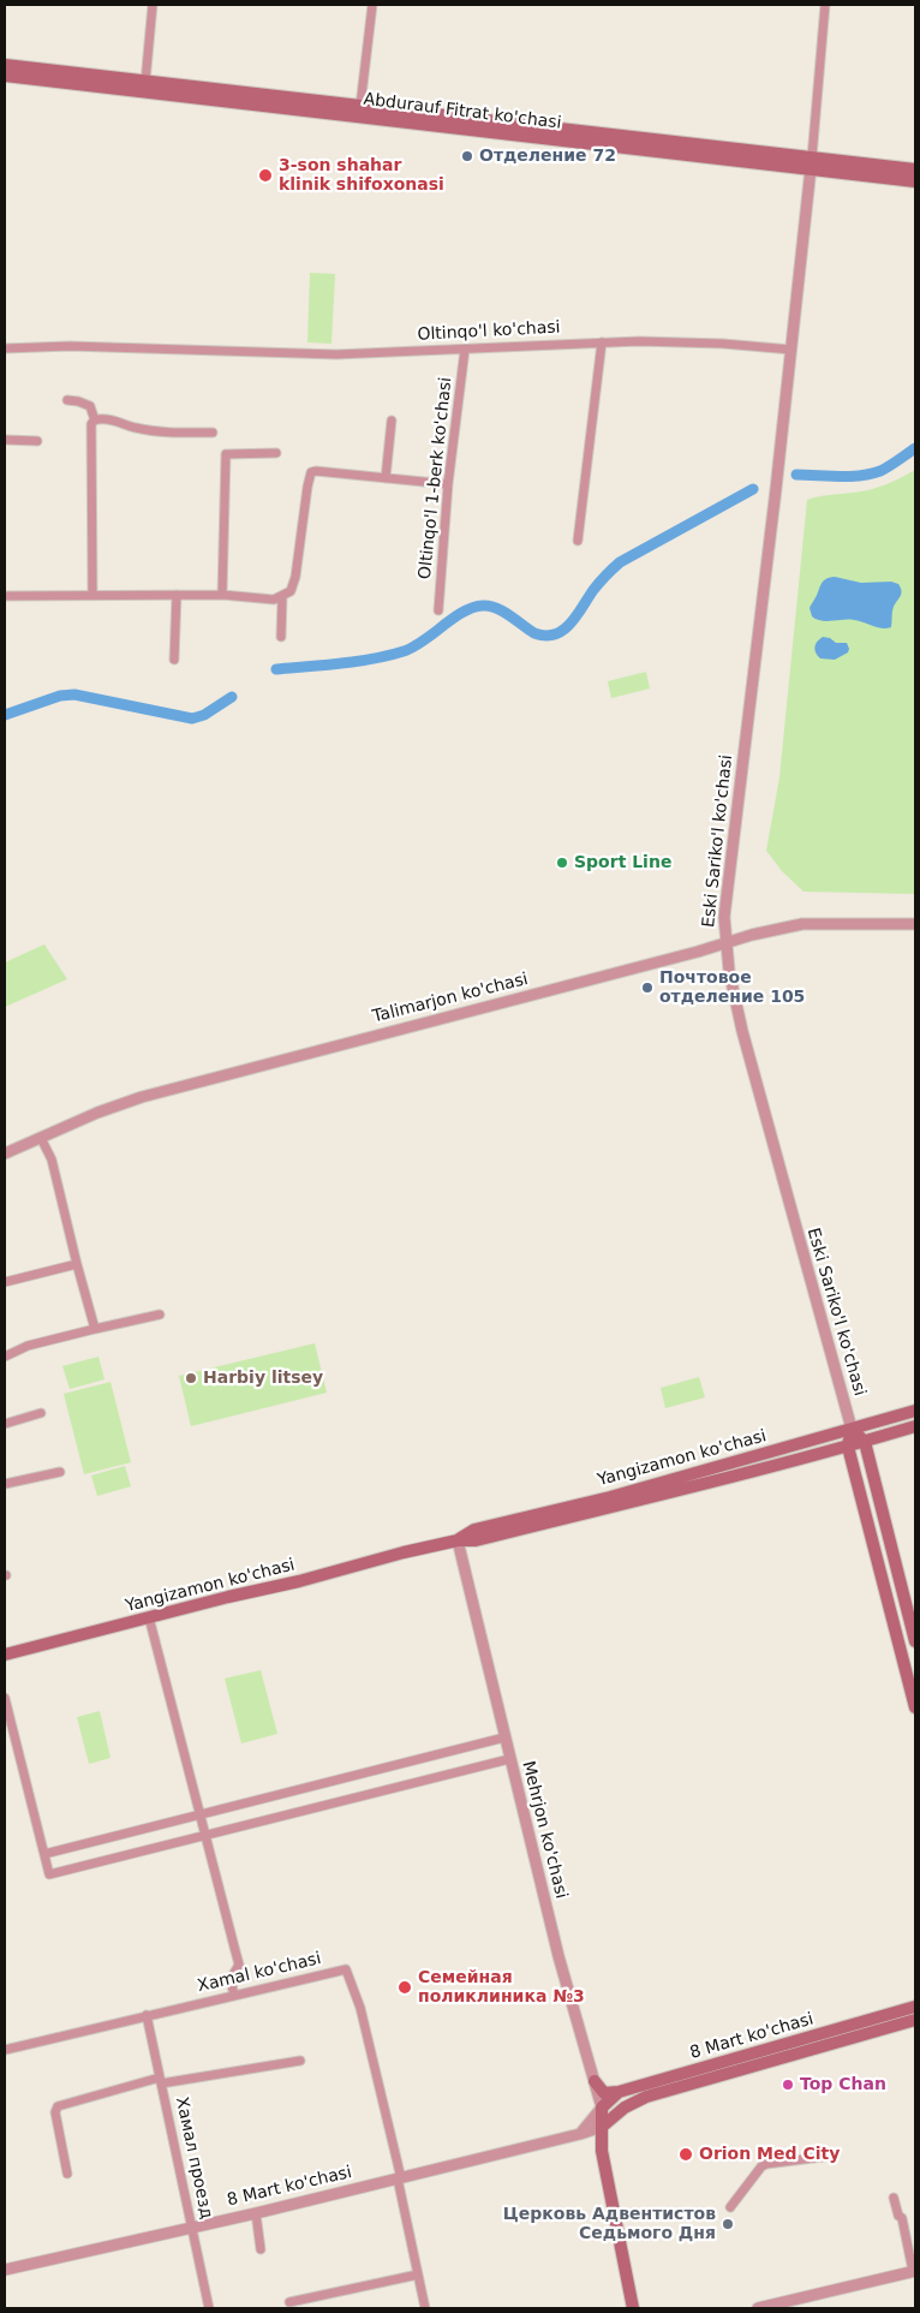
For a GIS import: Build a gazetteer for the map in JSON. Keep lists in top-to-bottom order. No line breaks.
{"streets":{"main road":["Abdurauf Fitrat ko'chasi","Eski Sariko'l ko'chasi","Yangizamon ko'chasi","Mehrjon ko'chasi","8 Mart ko'chasi"],"street":["Oltinqo'l ko'chasi","Oltinqo'l 1-berk ko'chasi","Talimarjon ko'chasi","Xamal ko'chasi","Хамал проезд"]},"crossings":[["Oltinqo'l ko'chasi","Oltinqo'l 1-berk ko'chasi"],["Oltinqo'l ko'chasi","Eski Sariko'l ko'chasi"],["Eski Sariko'l ko'chasi","Talimarjon ko'chasi"],["Eski Sariko'l ko'chasi","Yangizamon ko'chasi"],["Yangizamon ko'chasi","Mehrjon ko'chasi"],["Mehrjon ko'chasi","8 Mart ko'chasi"],["Xamal ko'chasi","8 Mart ko'chasi"],["Xamal ko'chasi","Хамал проезд"],["8 Mart ko'chasi","Хамал проезд"]],"places":["Отделение 72","3-son shahar klinik shifoxonasi","Sport Line","Почтовое отделение 105","Harbiy litsey","Семейная поликлиника №3","Top Chan","Orion Med City","Церковь Адвентистов Седьмого Дня"]}
